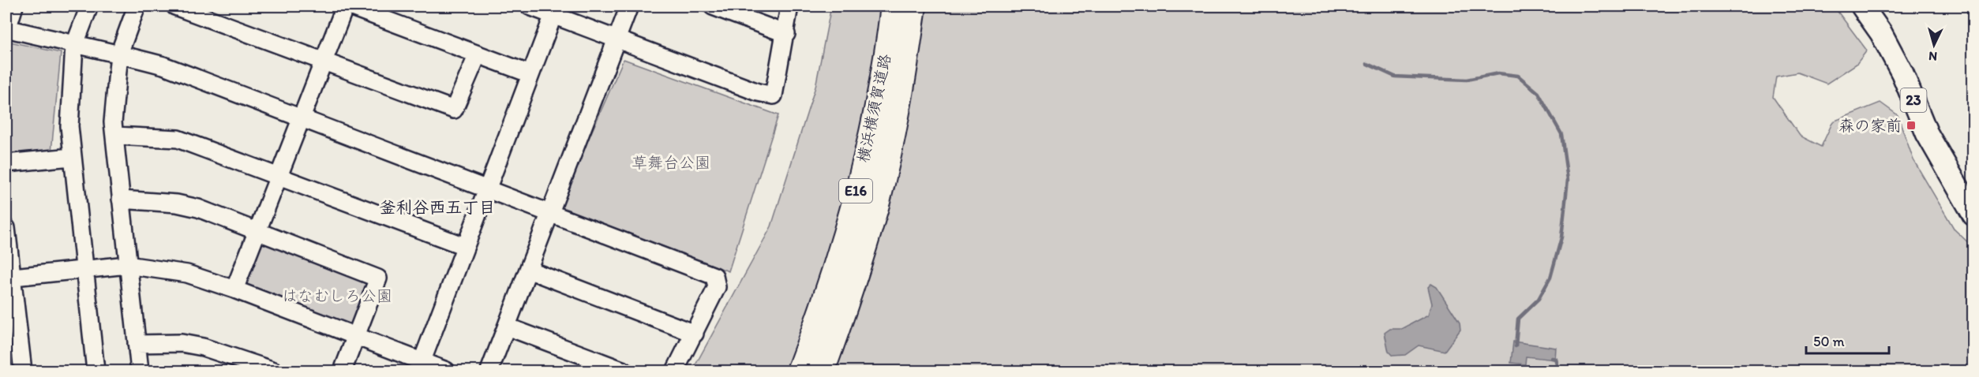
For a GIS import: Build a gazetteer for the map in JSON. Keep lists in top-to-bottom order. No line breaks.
{"streets":{"highway":["横浜横須賀道路","E16"],"main road":["23"]},"districts":["釜利谷西五丁目"],"parks":["草舞台公園","はなむしろ公園"],"places":{"transit":["森の家前"]},"scale_bar":"50 m","north":"bottom"}
